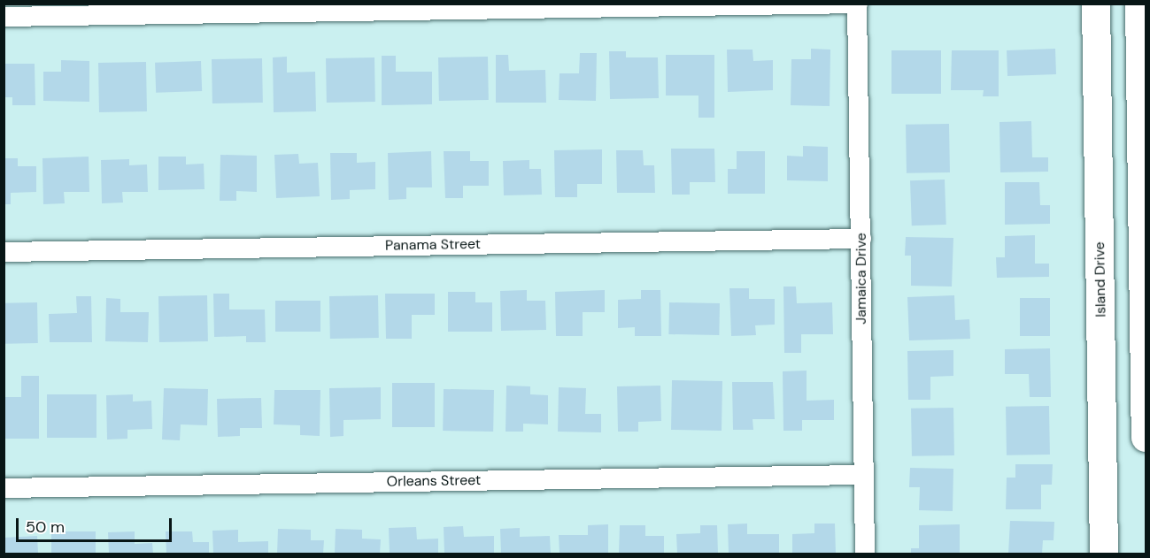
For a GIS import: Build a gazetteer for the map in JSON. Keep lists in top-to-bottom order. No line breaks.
{"streets":{"street":["Panama Street","Jamaica Drive","Island Drive","Orleans Street"]},"crossings":[["Panama Street","Jamaica Drive"],["Jamaica Drive","Orleans Street"]],"scale_bar":"50 m"}
